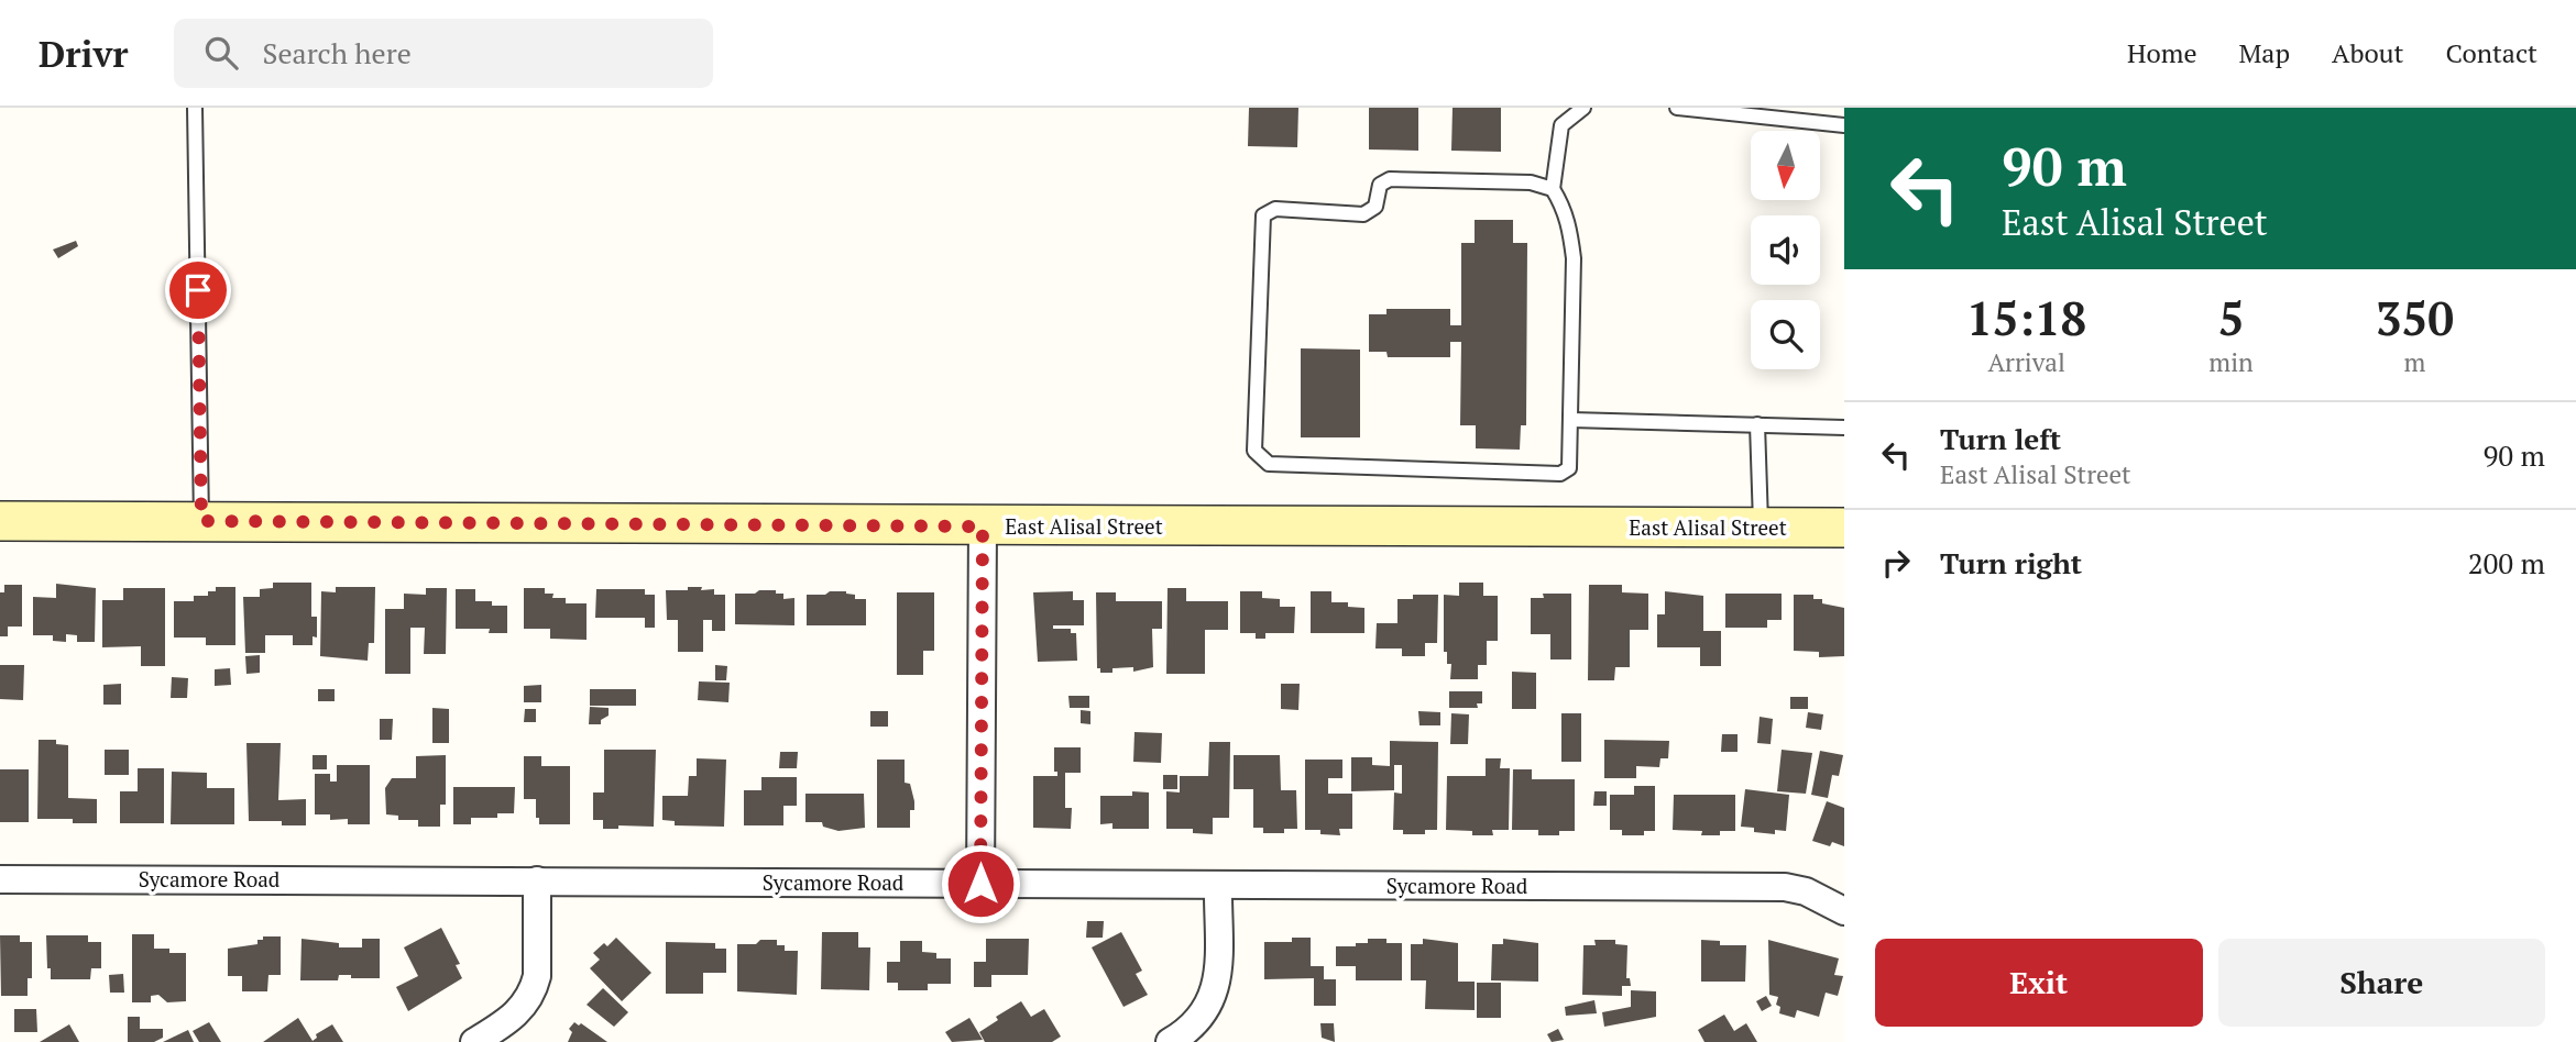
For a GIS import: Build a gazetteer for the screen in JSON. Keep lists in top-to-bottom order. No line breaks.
{"streets":{"street":["East Alisal Street","Sycamore Road"]},"north":"bottom","page":{"header":"Drivr","search":"Search here","nav":["Home","Map","About","Contact"],"turn":["90 m","East Alisal Street"],"eta":["15:18","Arrival","5","min","350","m"],"list":[{"name":"Turn left","note":"East Alisal Street","value":"90 m"},{"name":"Turn right","value":"200 m"}],"buttons":["Exit","Share"]}}
